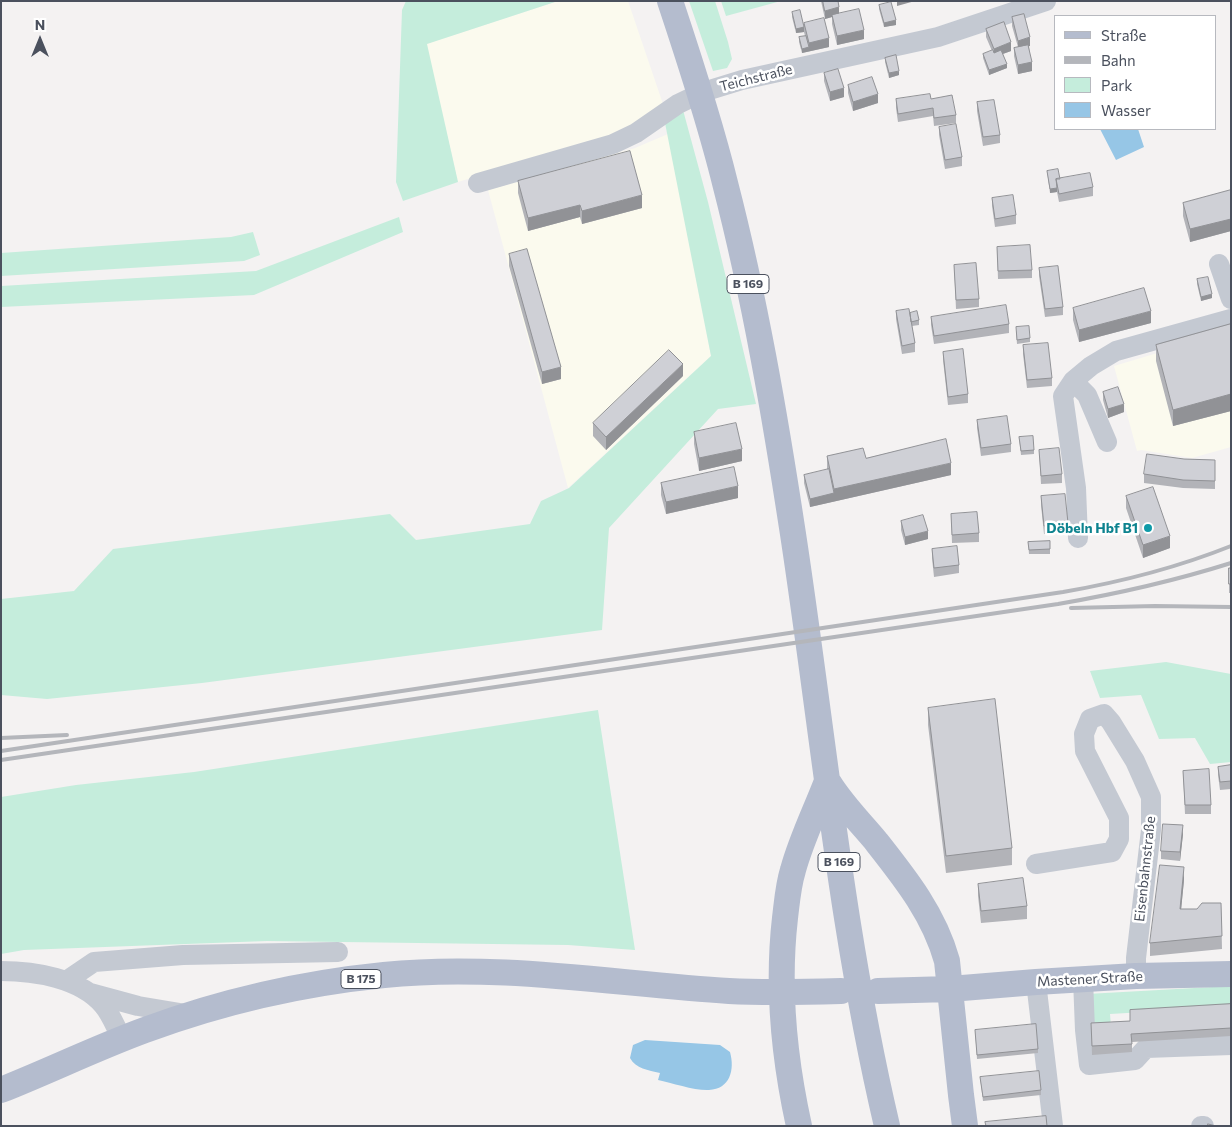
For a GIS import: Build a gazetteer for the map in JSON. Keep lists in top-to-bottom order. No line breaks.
{"streets":{"main road":["B 169","B 175","Mastener Straße"],"street":["Teichstraße","Eisenbahnstraße"]},"crossings":[["Eisenbahnstraße","Mastener Straße"]],"places":["Döbeln Hbf B1"],"legend":["Straße","Bahn","Park","Wasser"],"north":"top"}
